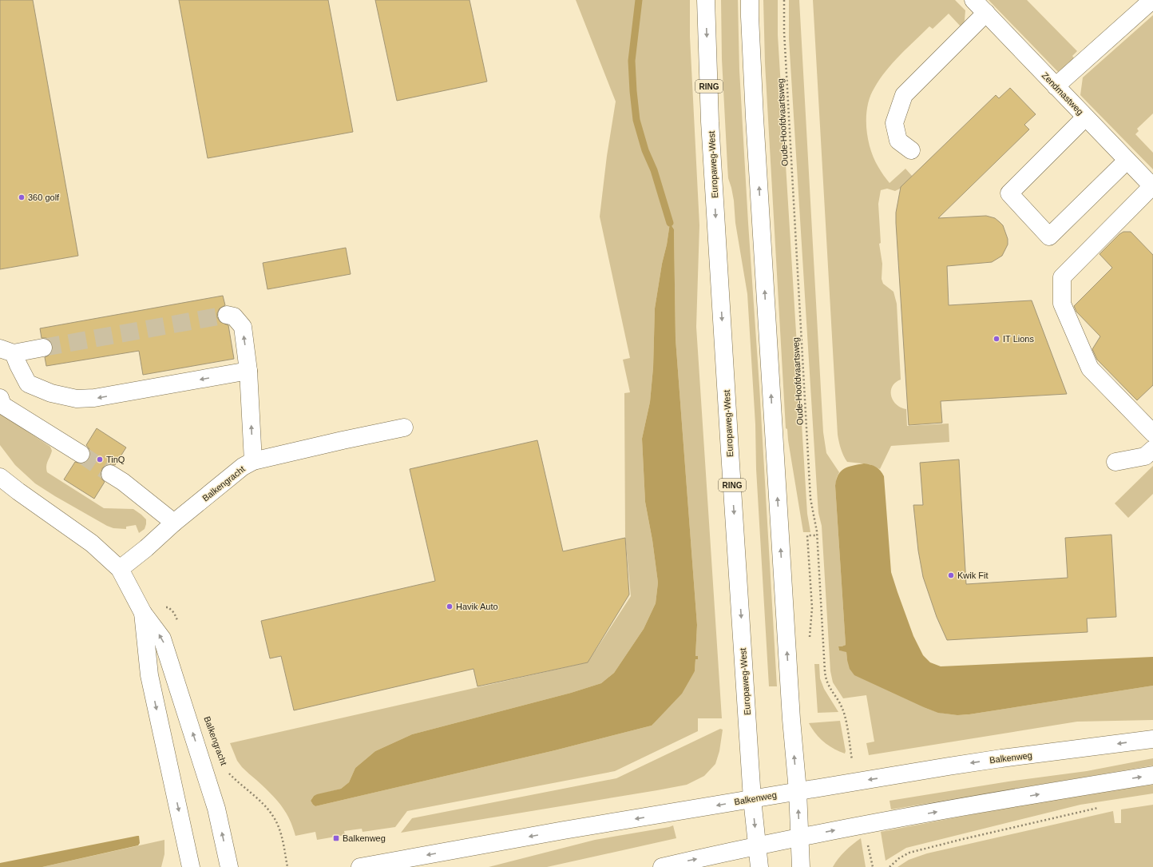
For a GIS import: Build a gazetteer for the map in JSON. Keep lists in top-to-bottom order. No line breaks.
{"streets":{"main road":["RING","Zendmastweg","Europaweg-West","Balkengracht","Balkenweg"],"path":["Oude-Hoofdvaartsweg"]},"crossings":[["RING","Europaweg-West"],["Europaweg-West","Balkenweg"]],"places":{"other":["360 golf","IT Lions","TinQ","Kwik Fit","Havik Auto"],"transit":["Balkenweg"]}}
